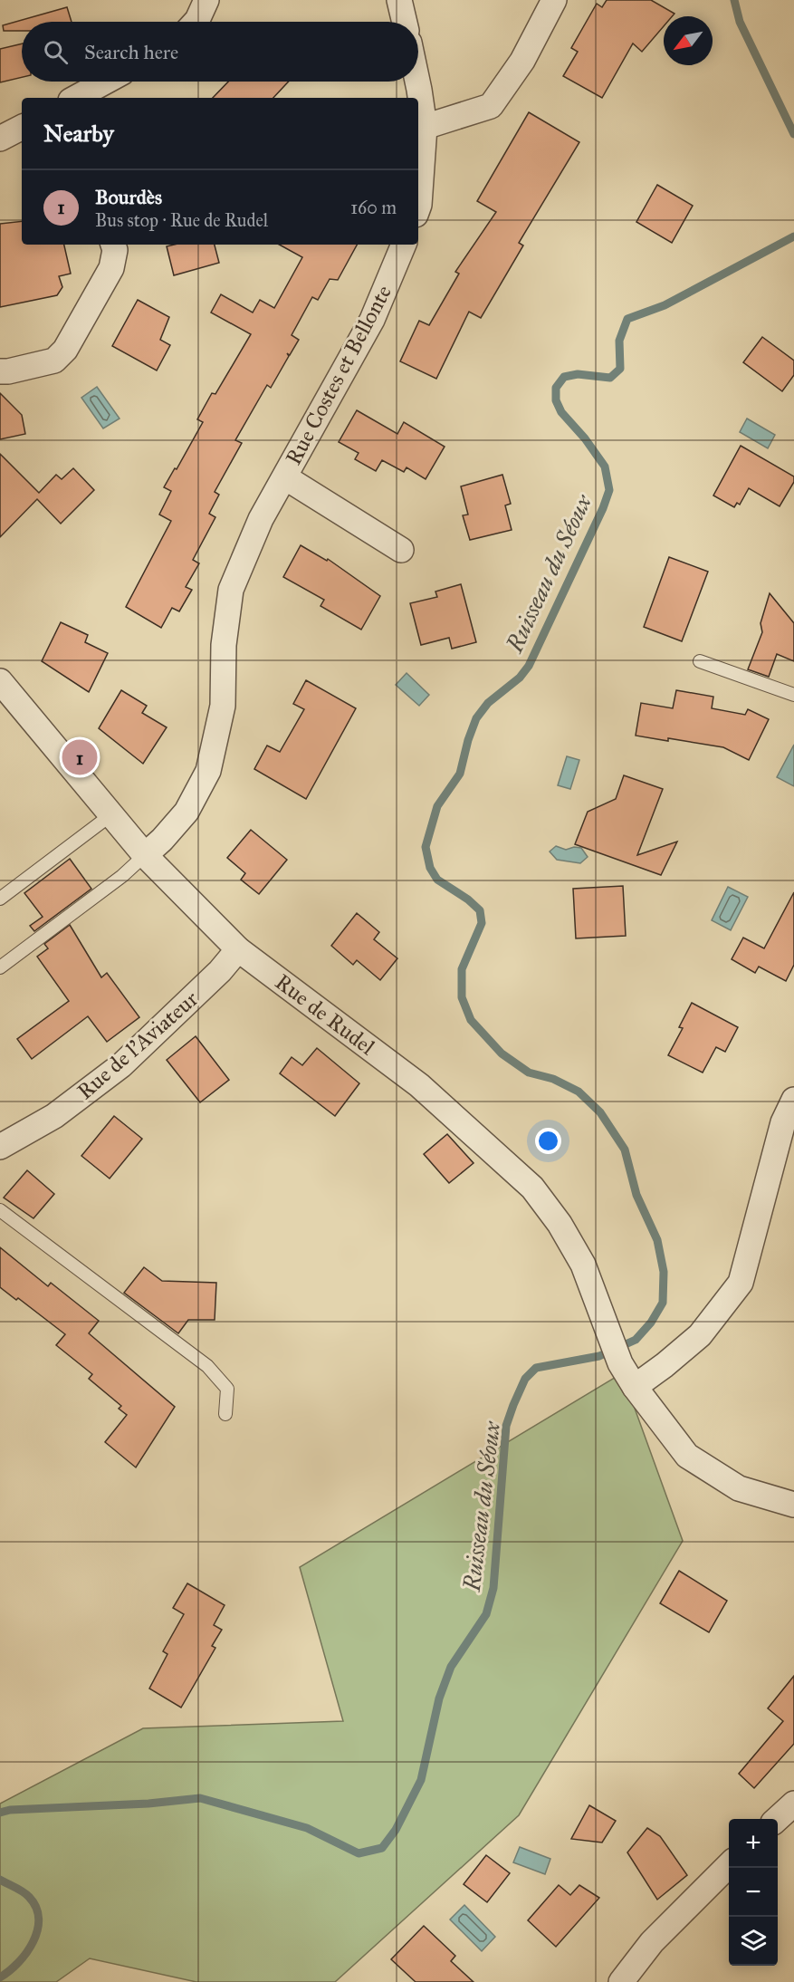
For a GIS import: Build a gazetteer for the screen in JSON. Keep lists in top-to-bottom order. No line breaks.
{"streets":{"street":["Rue Costes et Bellonte","Rue de Rudel","Rue de l'Aviateur"]},"crossings":[["Rue Costes et Bellonte","Rue de Rudel"],["Rue de Rudel","Rue de l'Aviateur"]],"water":["Ruisseau du Séoux"],"north":"bottom left","page":{"search":"Search here","heading":"Nearby","list":[{"mark":"1","name":"Bourdès","note":"Bus stop · Rue de Rudel","value":"160 m"}],"pins":"1","map_buttons":["+","−"]}}
